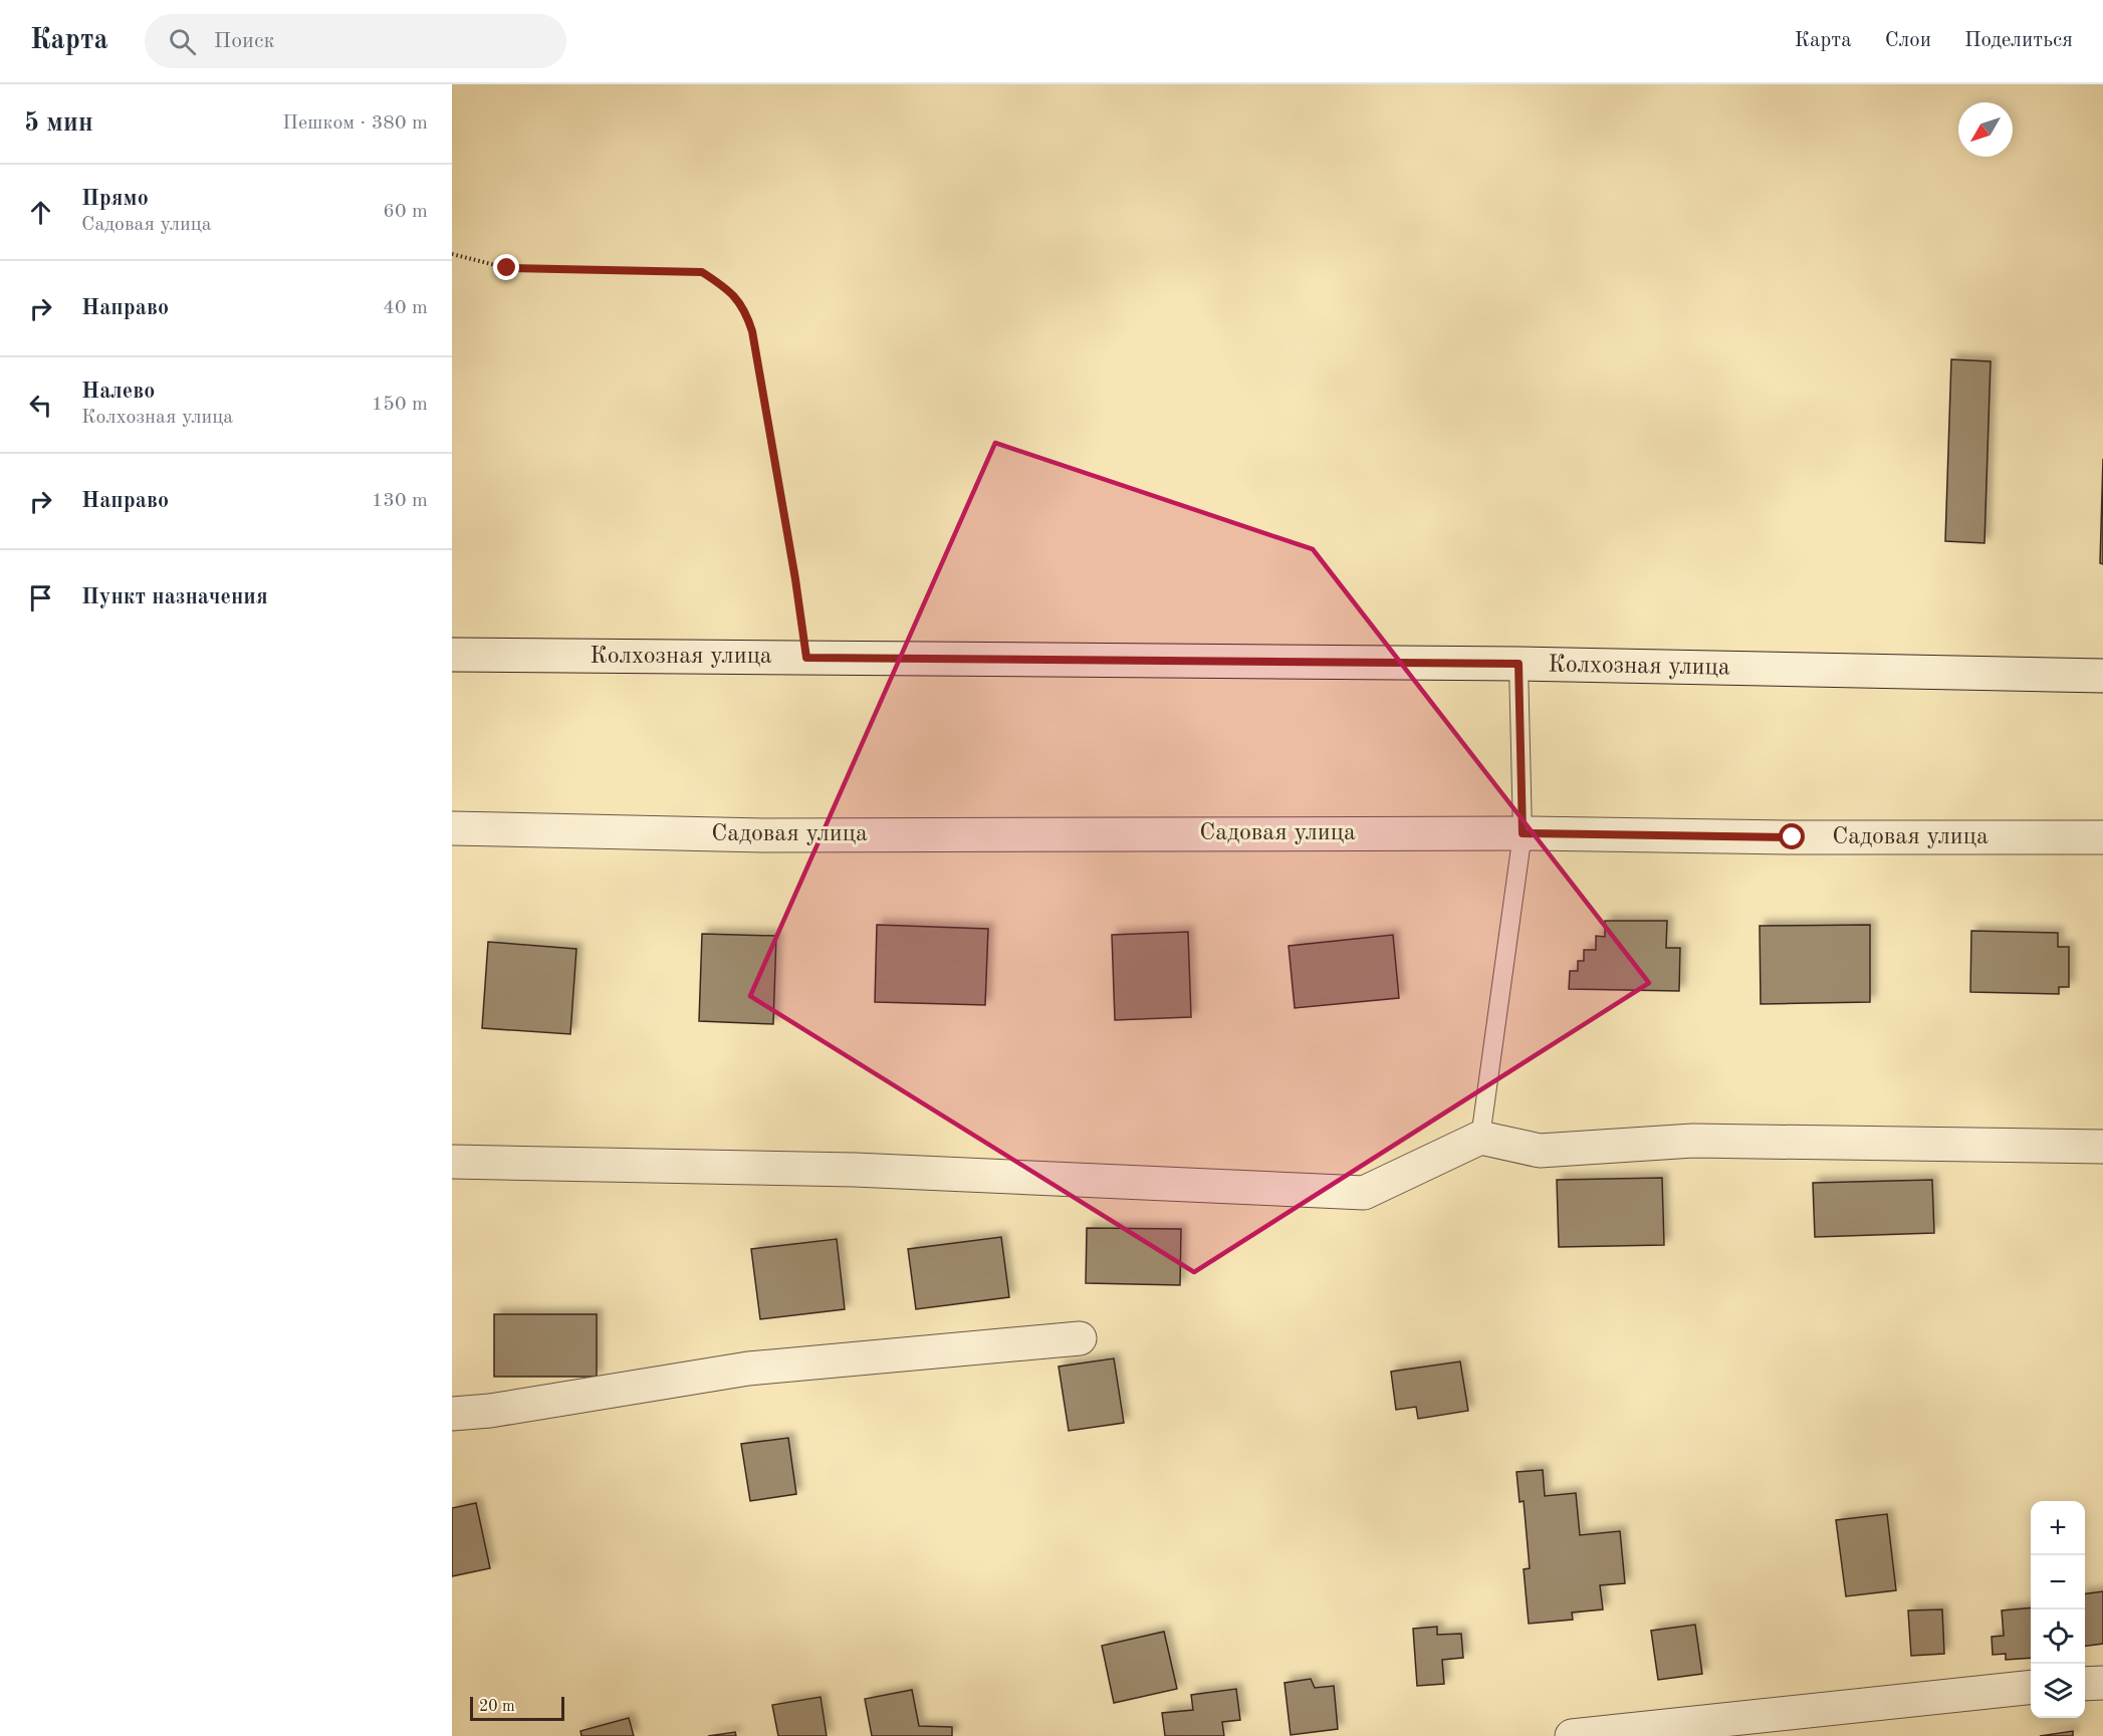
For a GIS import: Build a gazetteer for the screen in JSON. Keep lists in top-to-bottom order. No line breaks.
{"streets":{"street":["Колхозная улица","Садовая улица"]},"scale_bar":"20 m","north":"bottom left","page":{"header":"Карта","search":"Поиск","nav":["Карта","Слои","Поделиться"],"heading":["5 мин","Пешком · 380 m"],"list":[["Прямо","Садовая улица","60 m"],["Направо","40 m"],["Налево","Колхозная улица","150 m"],["Направо","130 m"],"Пункт назначения"],"map_buttons":["+","−"],"scale":"20 m"}}
